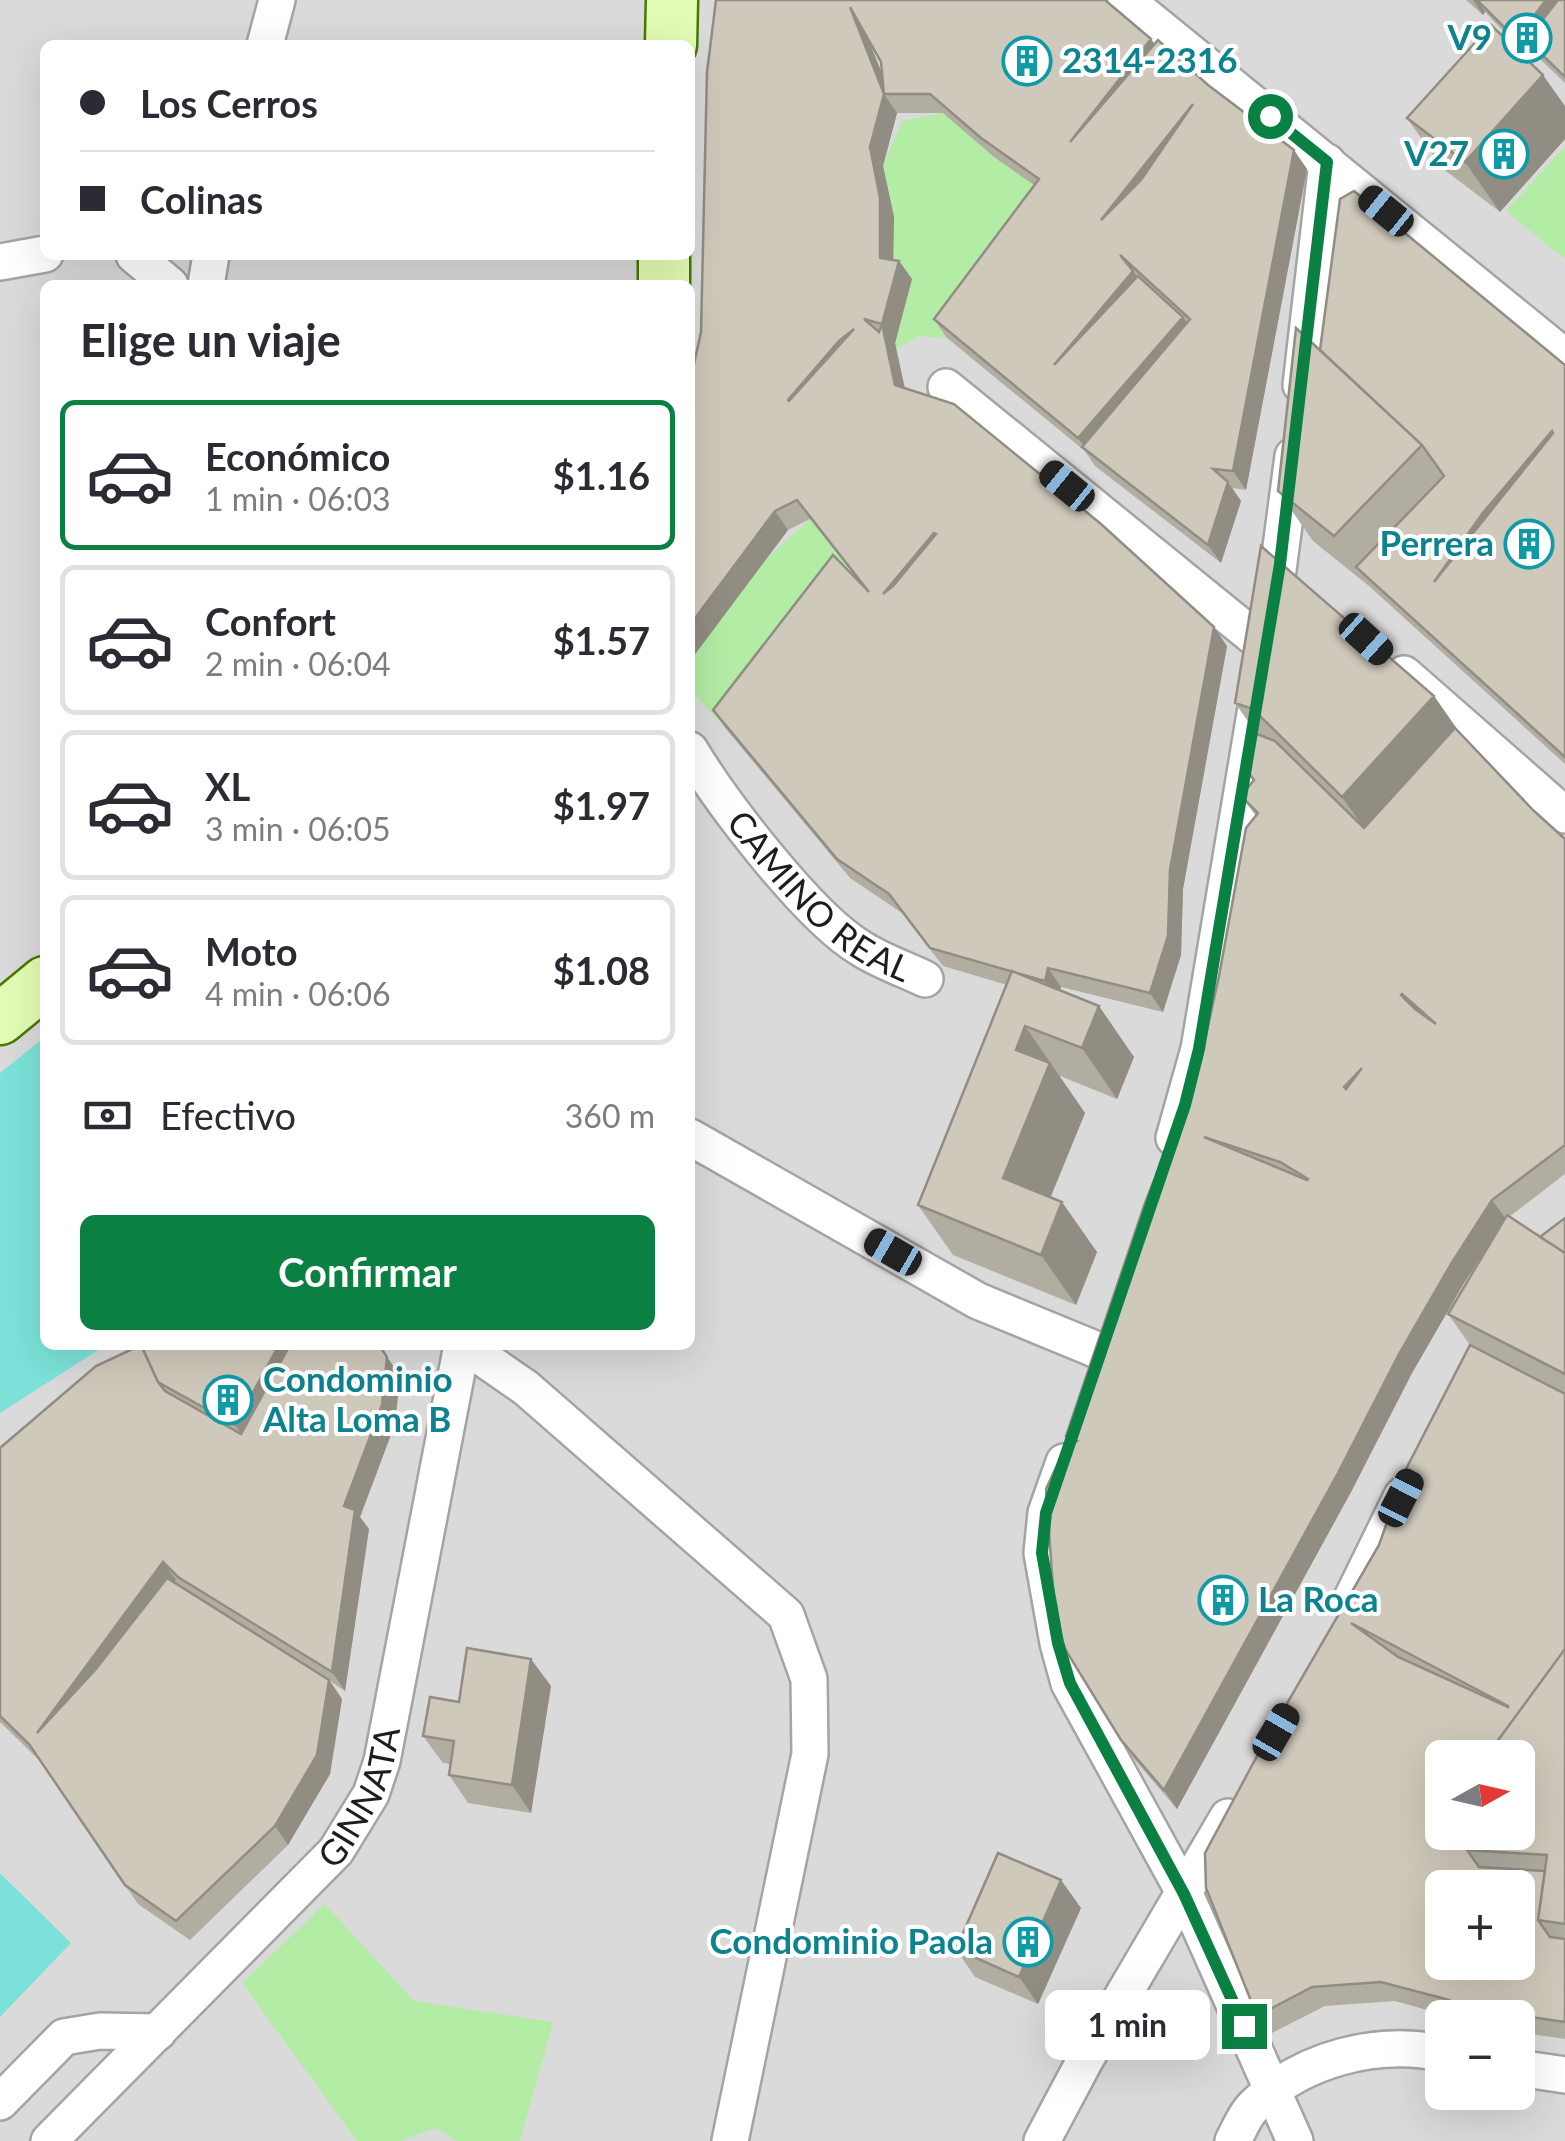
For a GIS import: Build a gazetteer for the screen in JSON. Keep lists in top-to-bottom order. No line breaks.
{"streets":{"street":["CAMINO REAL","GINNATA"]},"places":{"building":["V9","2314-2316","V27","Perrera","Condominio Alta Loma B","La Roca","Condominio Paola"]},"north":"right","page":{"banner":["Los Cerros","Colinas"],"heading":"Elige un viaje","list":[{"name":"Económico","note":"1 min · 06:03","value":"$1.16"},{"name":"Confort","note":"2 min · 06:04","value":"$1.57"},{"name":"XL","note":"3 min · 06:05","value":"$1.97"},{"name":"Moto","note":"4 min · 06:06","value":"$1.08"}],"pay":["Efectivo","360 m"],"buttons":"Confirmar","map_buttons":["+","−"],"bubble":"1 min"}}
